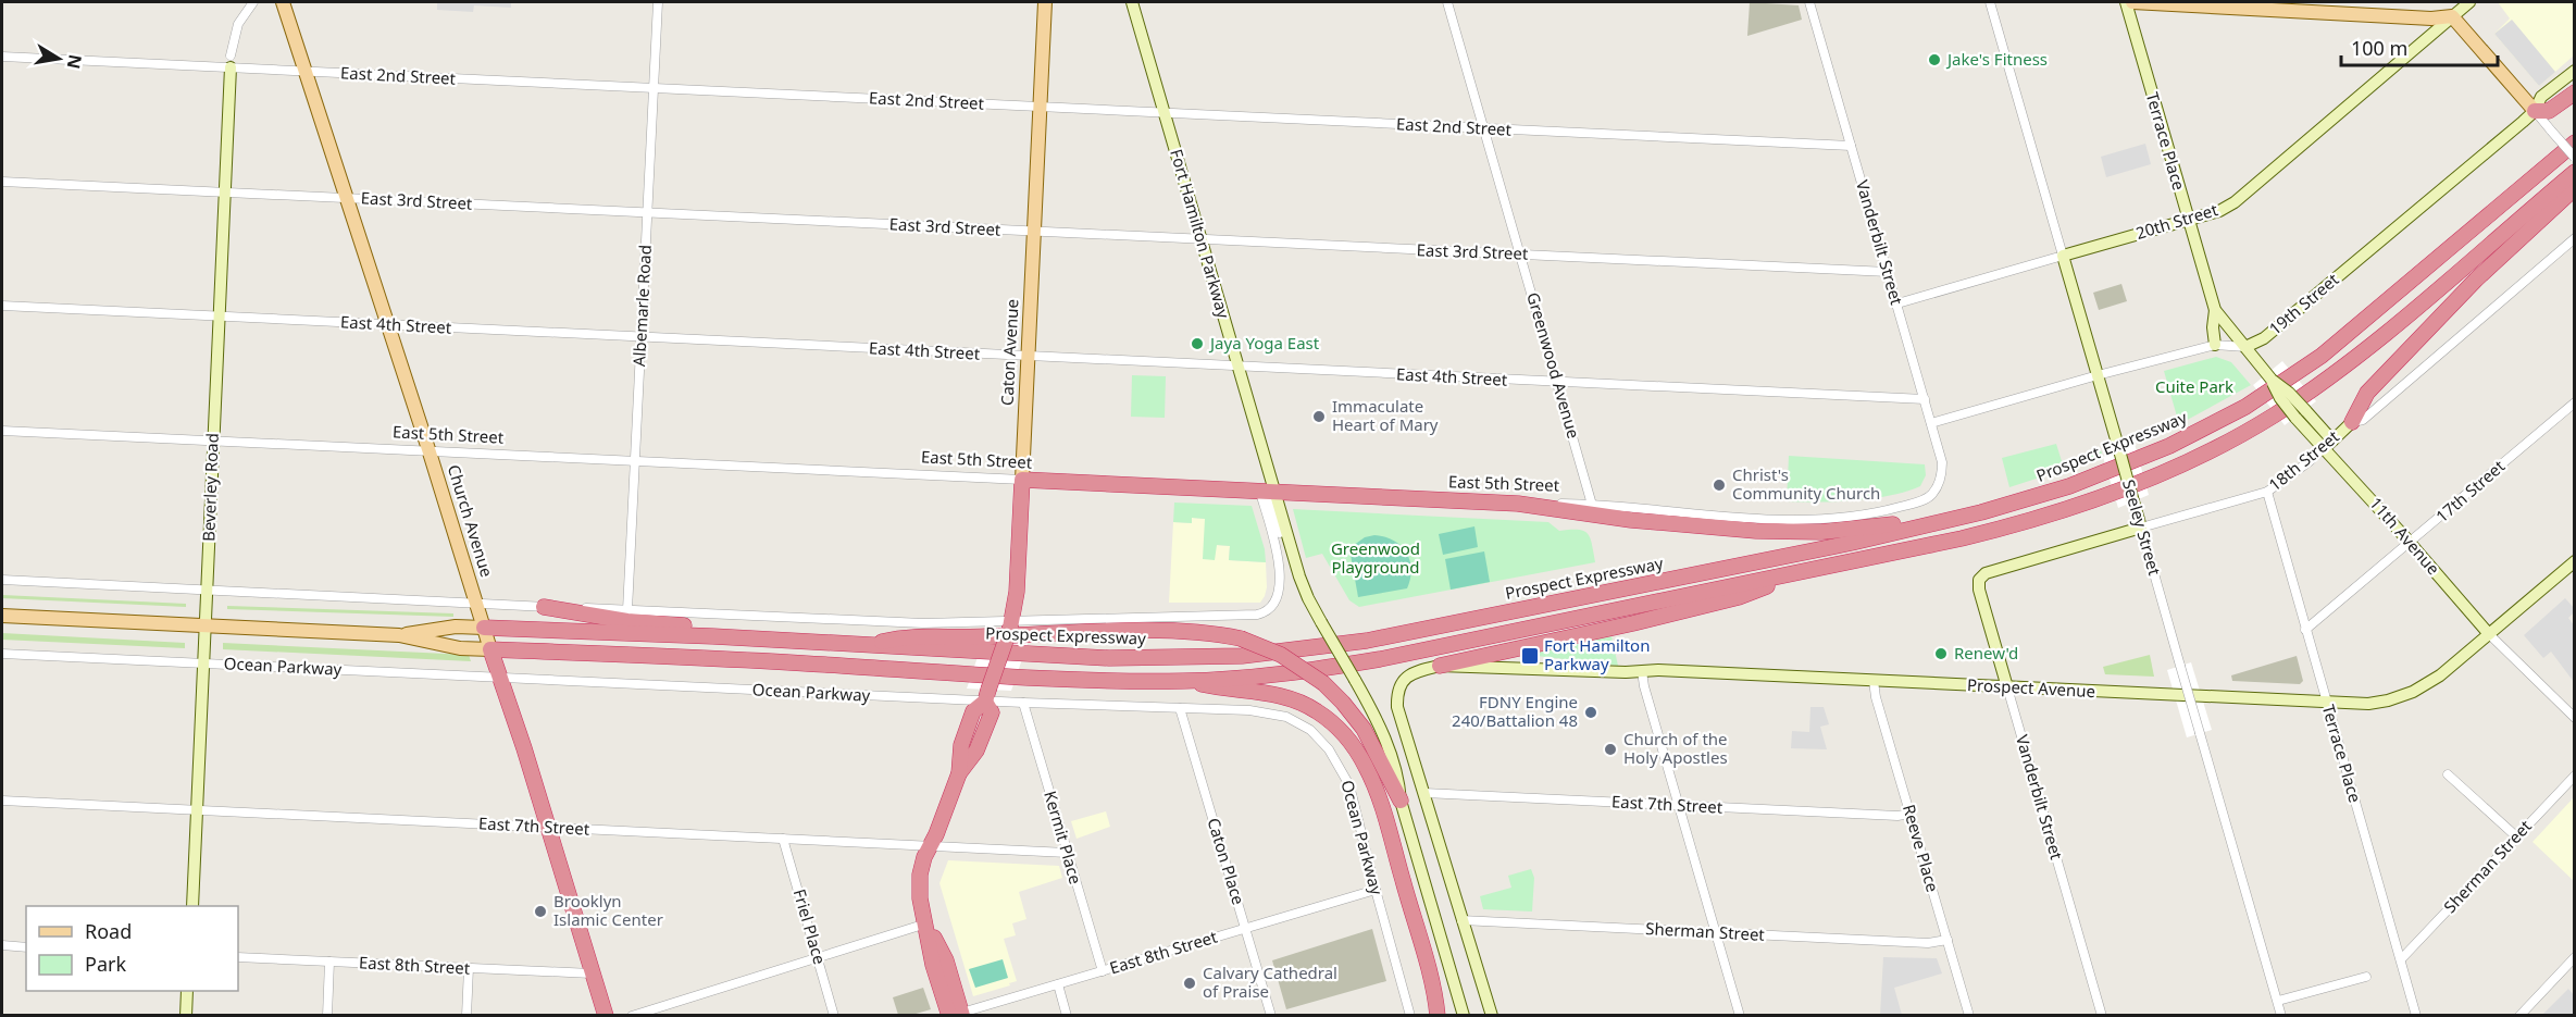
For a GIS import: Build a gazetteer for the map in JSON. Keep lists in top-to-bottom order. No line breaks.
{"streets":{"highway":["Caton Avenue","East 5th Street","Prospect Expressway","Church Avenue"],"street":["East 2nd Street","Terrace Place","East 3rd Street","20th Street","Fort Hamilton Parkway","Vanderbilt Street","19th Street","Albemarle Road","East 4th Street","Greenwood Avenue","18th Street","Beverley Road","17th Street","Seeley Street","11th Avenue","Ocean Parkway","Prospect Avenue","East 7th Street","Kermit Place","Reeve Place","Caton Place","Sherman Street","Friel Place","East 8th Street"]},"crossings":[["East 2nd Street","Fort Hamilton Parkway"],["East 2nd Street","Vanderbilt Street"],["East 2nd Street","Albemarle Road"],["East 2nd Street","Caton Avenue"],["East 2nd Street","Greenwood Avenue"],["East 2nd Street","Beverley Road"],["East 2nd Street","Church Avenue"],["Terrace Place","20th Street"],["Terrace Place","19th Street"],["Terrace Place","18th Street"],["Terrace Place","17th Street"],["Terrace Place","11th Avenue"],["Terrace Place","Prospect Avenue"],["Terrace Place","Sherman Street"],["East 3rd Street","Fort Hamilton Parkway"],["East 3rd Street","Vanderbilt Street"],["East 3rd Street","Albemarle Road"],["East 3rd Street","Caton Avenue"],["East 3rd Street","Greenwood Avenue"],["East 3rd Street","Beverley Road"],["East 3rd Street","Church Avenue"],["20th Street","Vanderbilt Street"],["20th Street","Seeley Street"],["Fort Hamilton Parkway","East 4th Street"],["Fort Hamilton Parkway","East 5th Street"],["Vanderbilt Street","East 4th Street"],["Vanderbilt Street","East 5th Street"],["Vanderbilt Street","18th Street"],["Vanderbilt Street","Prospect Avenue"],["19th Street","11th Avenue"],["Albemarle Road","East 4th Street"],["Albemarle Road","East 5th Street"],["East 4th Street","Caton Avenue"],["East 4th Street","Greenwood Avenue"],["East 4th Street","Beverley Road"],["East 4th Street","Church Avenue"],["Caton Avenue","East 5th Street"],["Caton Avenue","Ocean Parkway"],["Caton Avenue","East 7th Street"],["Caton Avenue","East 8th Street"],["Greenwood Avenue","East 5th Street"],["East 5th Street","Beverley Road"],["East 5th Street","Church Avenue"],["Prospect Expressway","Church Avenue"],["18th Street","Seeley Street"],["18th Street","11th Avenue"],["Beverley Road","Ocean Parkway"],["Beverley Road","East 7th Street"],["17th Street","11th Avenue"],["Church Avenue","Ocean Parkway"],["Church Avenue","East 7th Street"],["Church Avenue","East 8th Street"],["11th Avenue","Prospect Avenue"],["Ocean Parkway","Kermit Place"],["Ocean Parkway","Caton Place"],["Ocean Parkway","East 8th Street"],["Prospect Avenue","Reeve Place"],["East 7th Street","Kermit Place"],["East 7th Street","Reeve Place"],["East 7th Street","Friel Place"],["Kermit Place","East 8th Street"],["Reeve Place","Sherman Street"],["Caton Place","East 8th Street"]],"parks":["Cuite Park","Greenwood Playground"],"places":{"other":["Jake's Fitness","Jaya Yoga East","Immaculate Heart of Mary","Christ's Community Church","Renew'd","FDNY Engine 240/Battalion 48","Church of the Holy Apostles","Brooklyn Islamic Center","Calvary Cathedral of Praise"],"transit":["Fort Hamilton Parkway"]},"legend":["Road","Park"],"scale_bar":"100 m","north":"right"}
